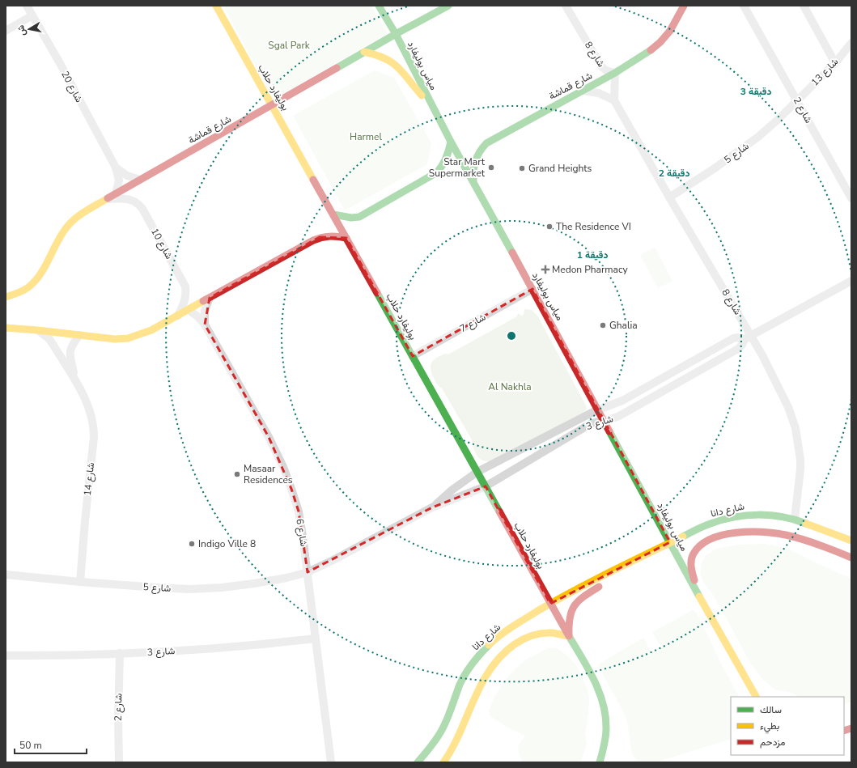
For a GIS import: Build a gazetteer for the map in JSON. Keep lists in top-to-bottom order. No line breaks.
{"streets":{"main road":["مياس بوليفارد","شارع قماشة","بوليفارد حلاب","شارع دانا"],"street":["شارع 8","شارع 13","شارع 20","شارع 2","شارع 5","شارع 10","شارع 7","شارع 3","شارع 14","شارع 6"]},"crossings":[["شارع 8","شارع قماشة"],["شارع 8","شارع 5"],["شارع 8","شارع 3"],["شارع 8","شارع دانا"],["مياس بوليفارد","شارع قماشة"],["مياس بوليفارد","شارع 7"],["مياس بوليفارد","شارع 3"],["مياس بوليفارد","شارع دانا"],["شارع 13","شارع 2"],["شارع 13","شارع 5"],["شارع قماشة","شارع 20"],["شارع قماشة","بوليفارد حلاب"],["شارع قماشة","شارع 10"],["بوليفارد حلاب","شارع 7"],["بوليفارد حلاب","شارع 3"],["بوليفارد حلاب","شارع دانا"],["شارع 2","شارع 5"],["شارع 2","شارع 3"],["شارع 5","شارع 3"],["شارع 5","شارع 14"],["شارع 5","شارع 6"],["شارع 3","شارع 6"]],"parks":["Sgal Park","Harmel","Al Nakhla"],"places":{"other":["Star Mart Supermarket","Grand Heights","The Residence VI","Ghalia","Masaar Residences","Indigo Ville 8"],"health":["Medon Pharmacy"]},"legend":["سالك","بطيء","مزدحم"],"scale_bar":"50 m","north":"left","rings":["3 دقيقة","2 دقيقة","1 دقيقة"]}
